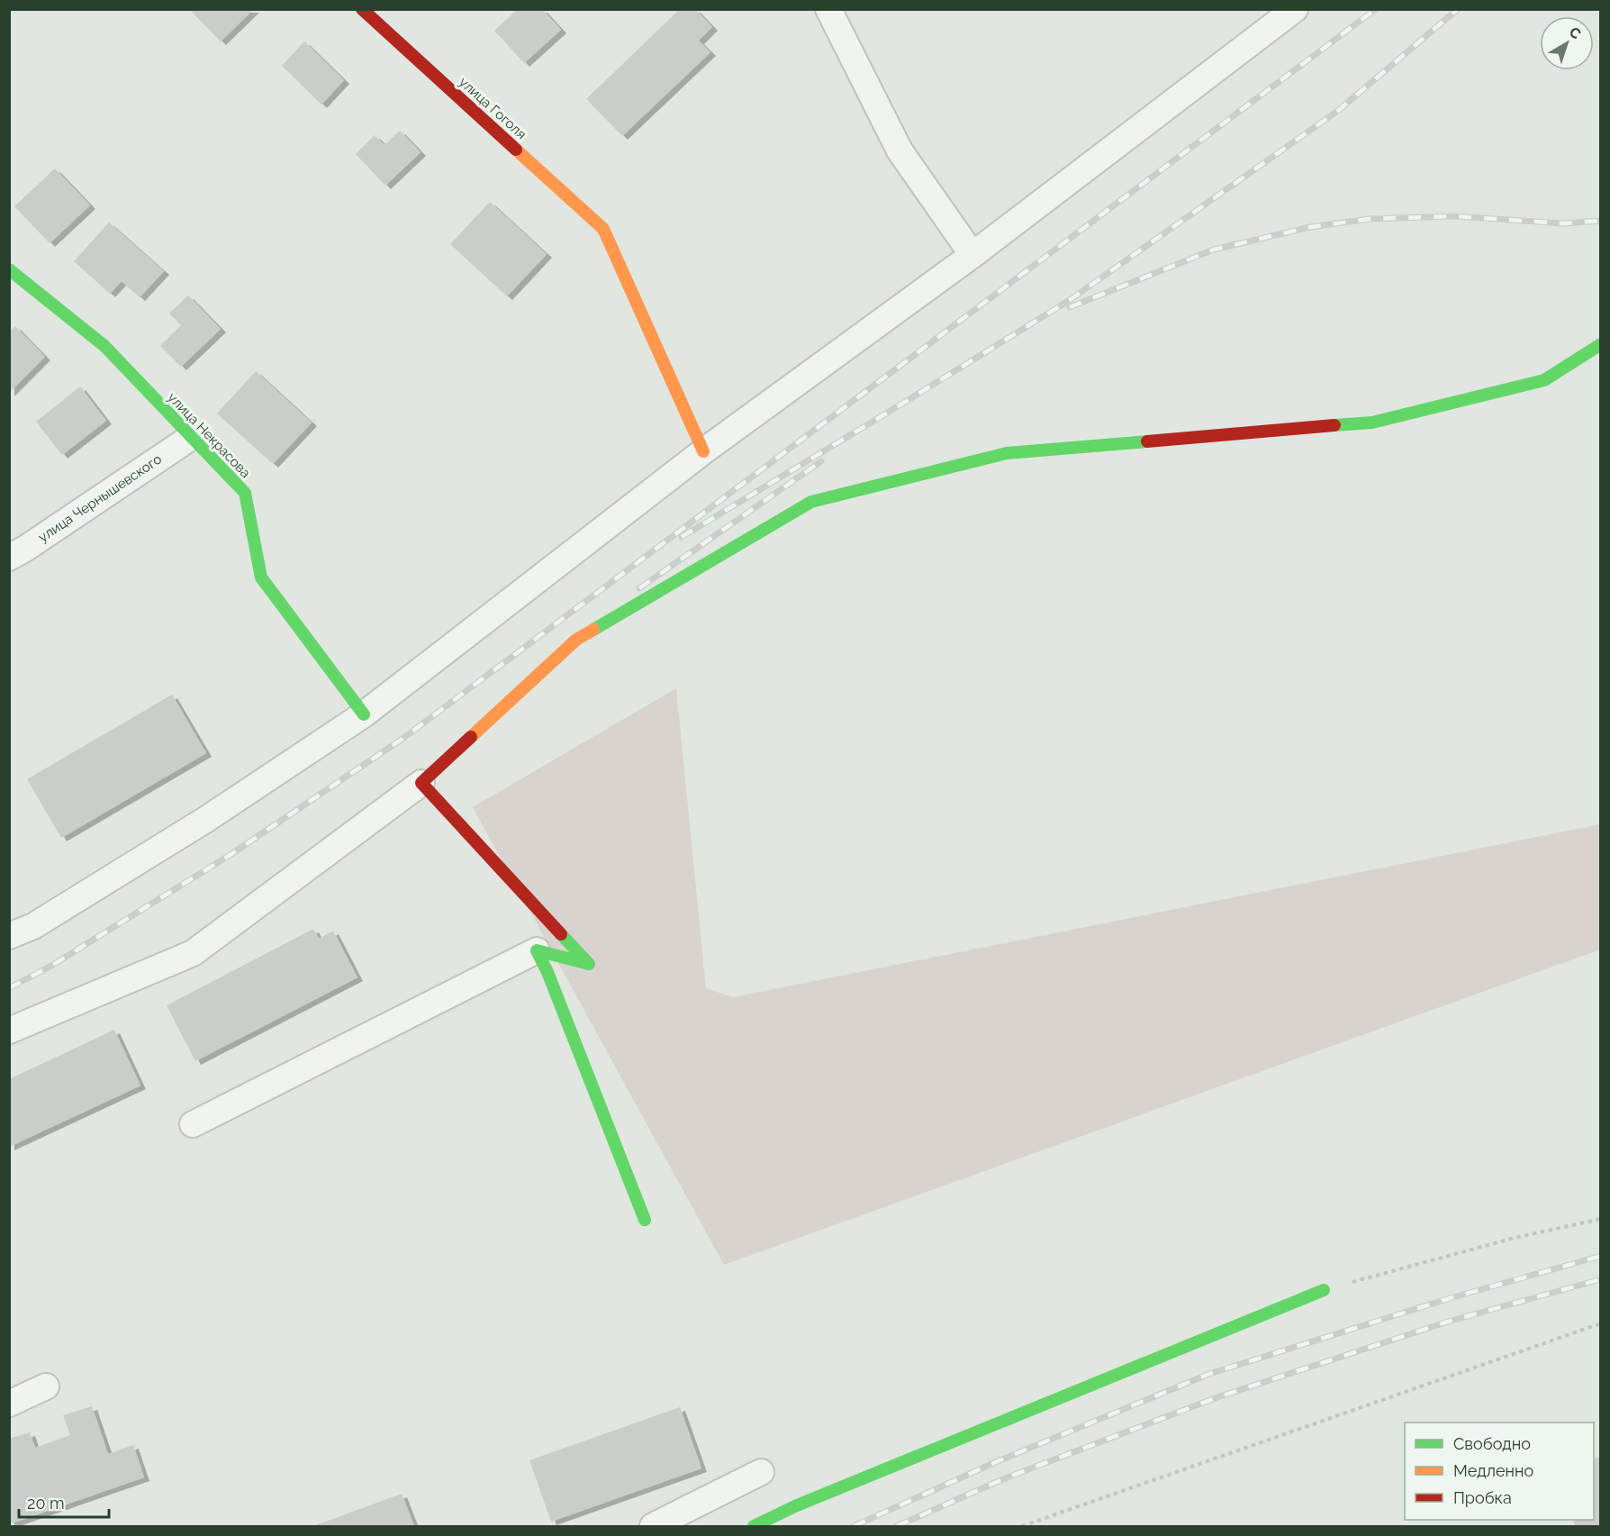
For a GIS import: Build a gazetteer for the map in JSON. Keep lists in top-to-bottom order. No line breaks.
{"streets":{"street":["улица Гоголя","улица Некрасова","улица Чернышевского"]},"crossings":[["улица Некрасова","улица Чернышевского"]],"legend":["Свободно","Медленно","Пробка"],"scale_bar":"20 m","north":"top right"}
